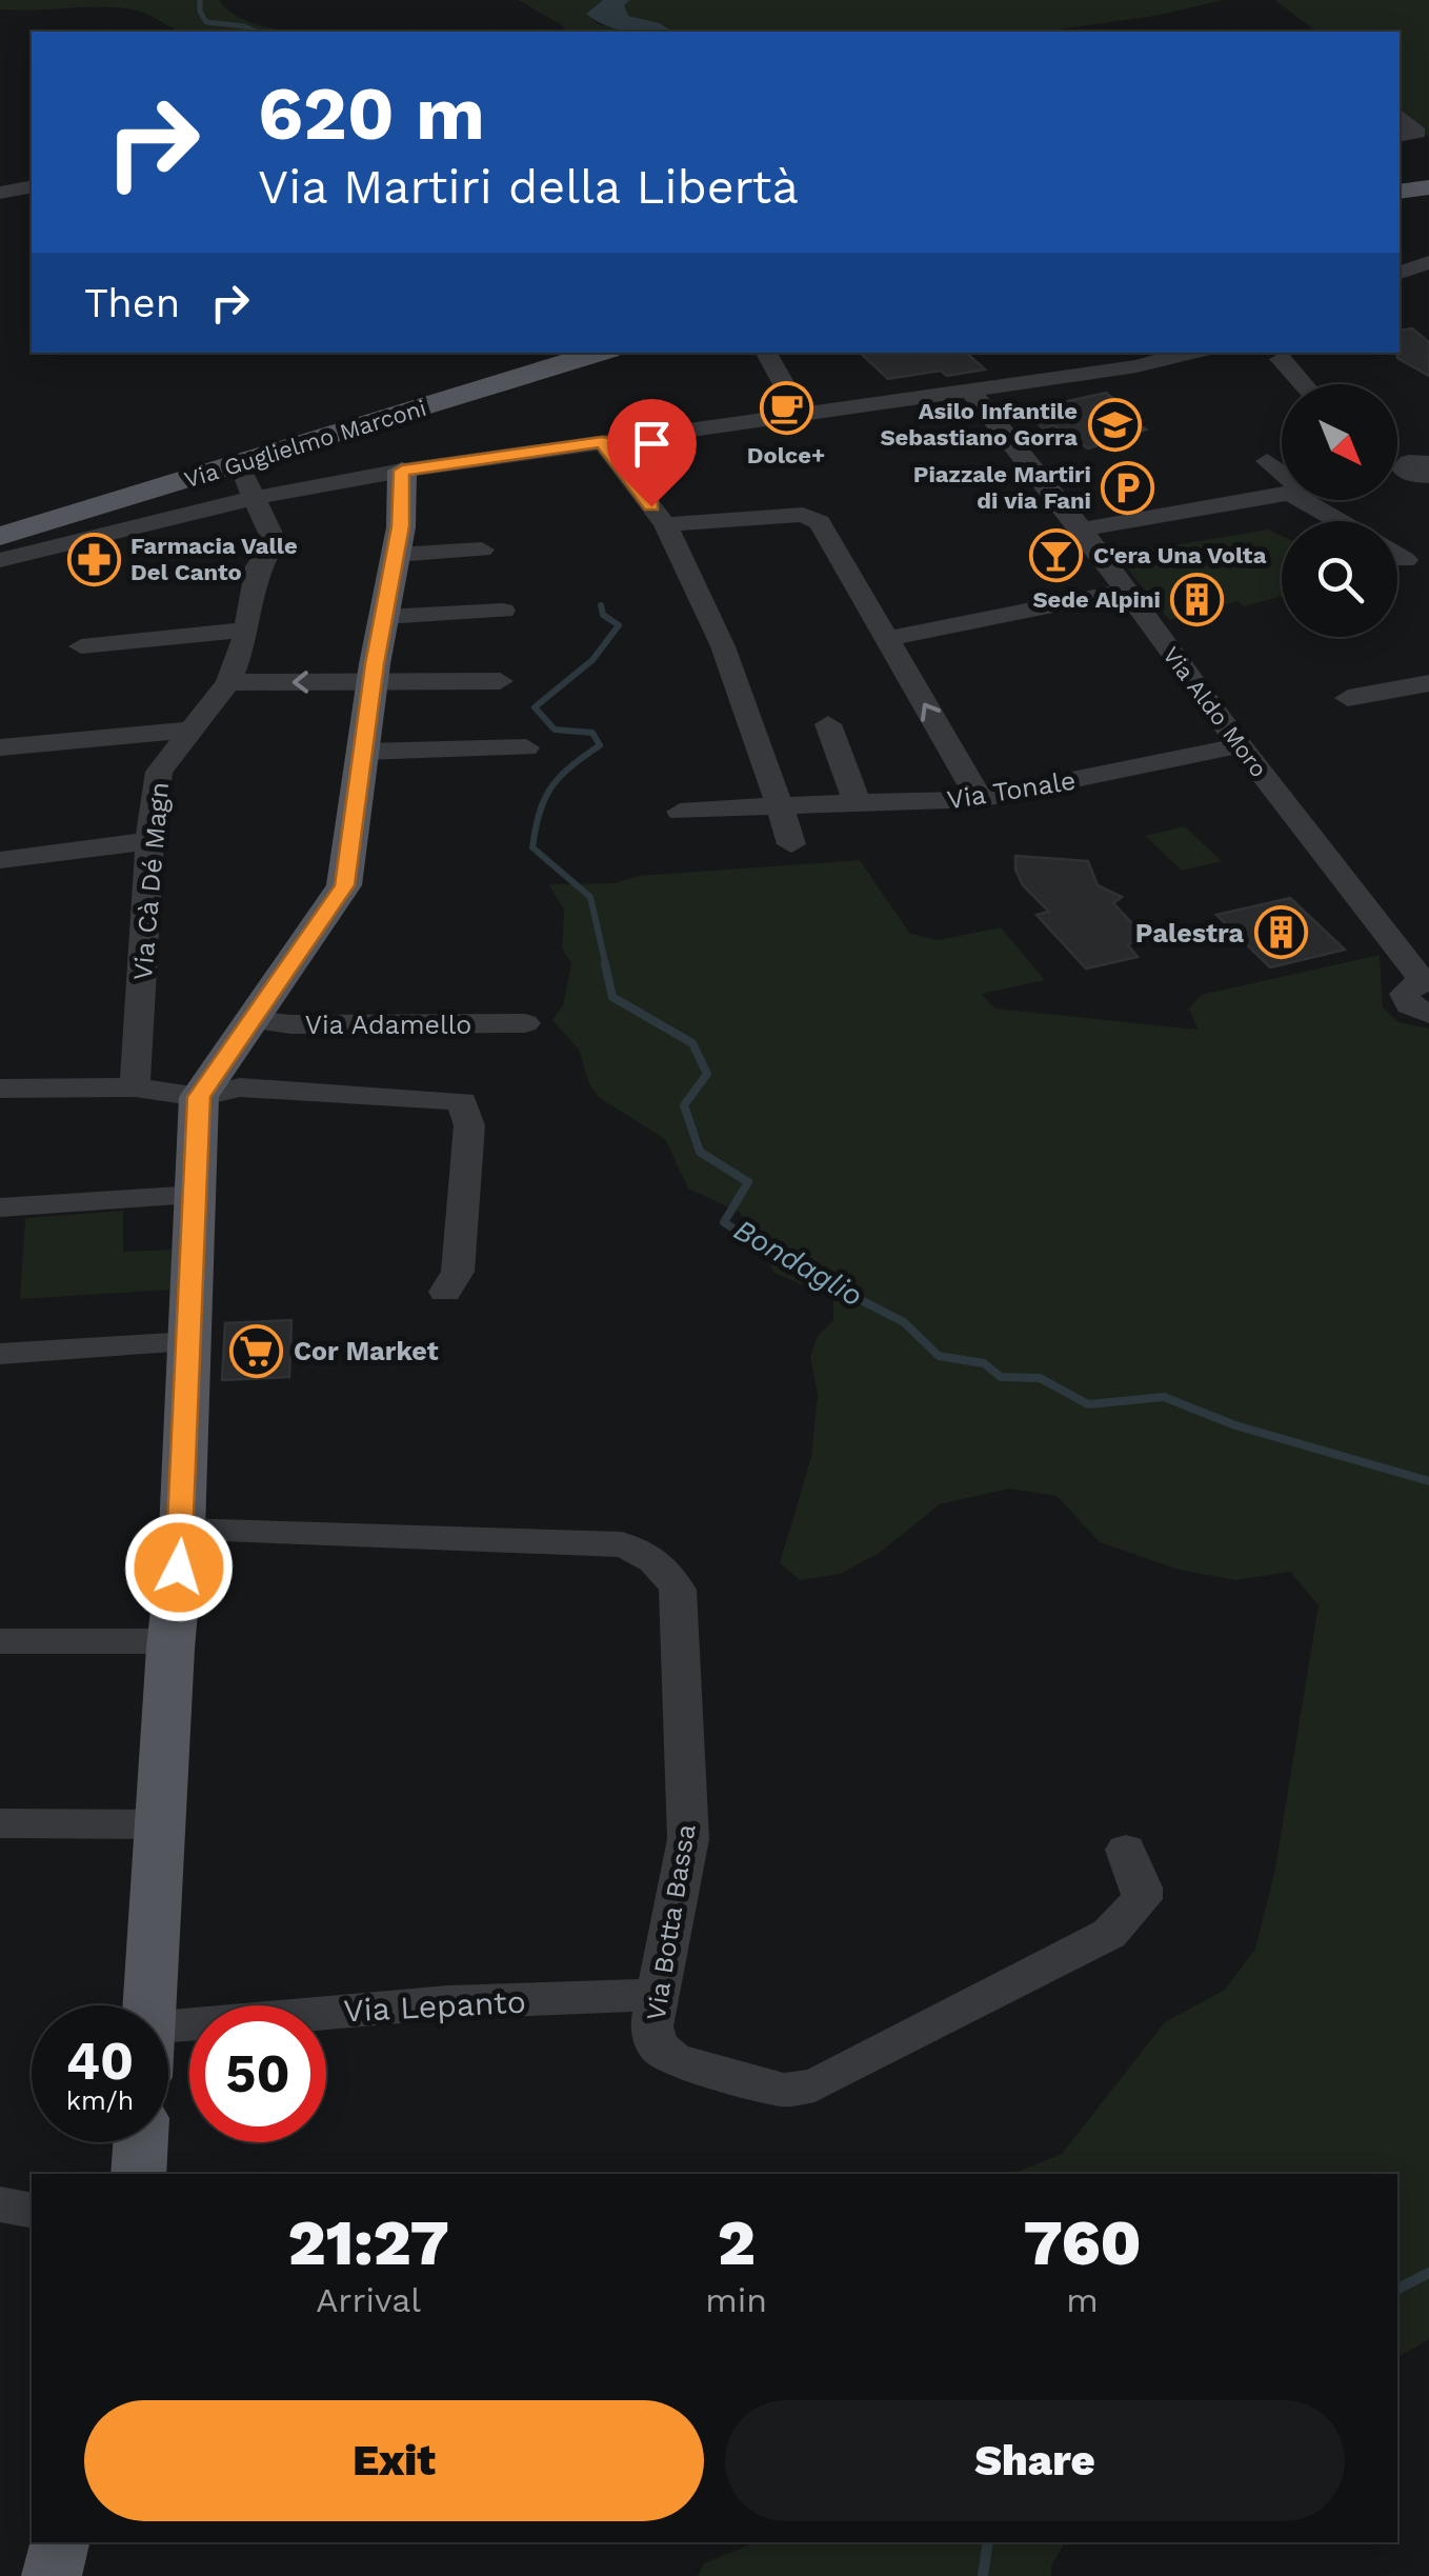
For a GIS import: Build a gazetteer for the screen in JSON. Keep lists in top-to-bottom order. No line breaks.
{"streets":{"main road":["Via Guglielmo Marconi"],"street":["Via Aldo Moro","Via Tonale","Via Cà Dé Magn","Via Adamello","Via Botta Bassa","Via Lepanto"]},"crossings":[["Via Guglielmo Marconi","Via Cà Dé Magn"],["Via Aldo Moro","Via Tonale"],["Via Botta Bassa","Via Lepanto"]],"water":["Bondaglio"],"places":{"cafe":["Dolce+"],"school or university":["Asilo Infantile Sebastiano Gorra"],"parking":["Piazzale Martiri di via Fani"],"bar":["C'era Una Volta"],"pharmacy":["Farmacia Valle Del Canto"],"building":["Sede Alpini","Palestra"],"supermarket":["Cor Market"]},"north":"bottom right","page":{"turn":["620 m","Via Martiri della Libertà"],"then":"Then","speed":"40 km/h","limit":"50","eta":["21:27","Arrival","2","min","760","m"],"buttons":["Exit","Share"]}}
